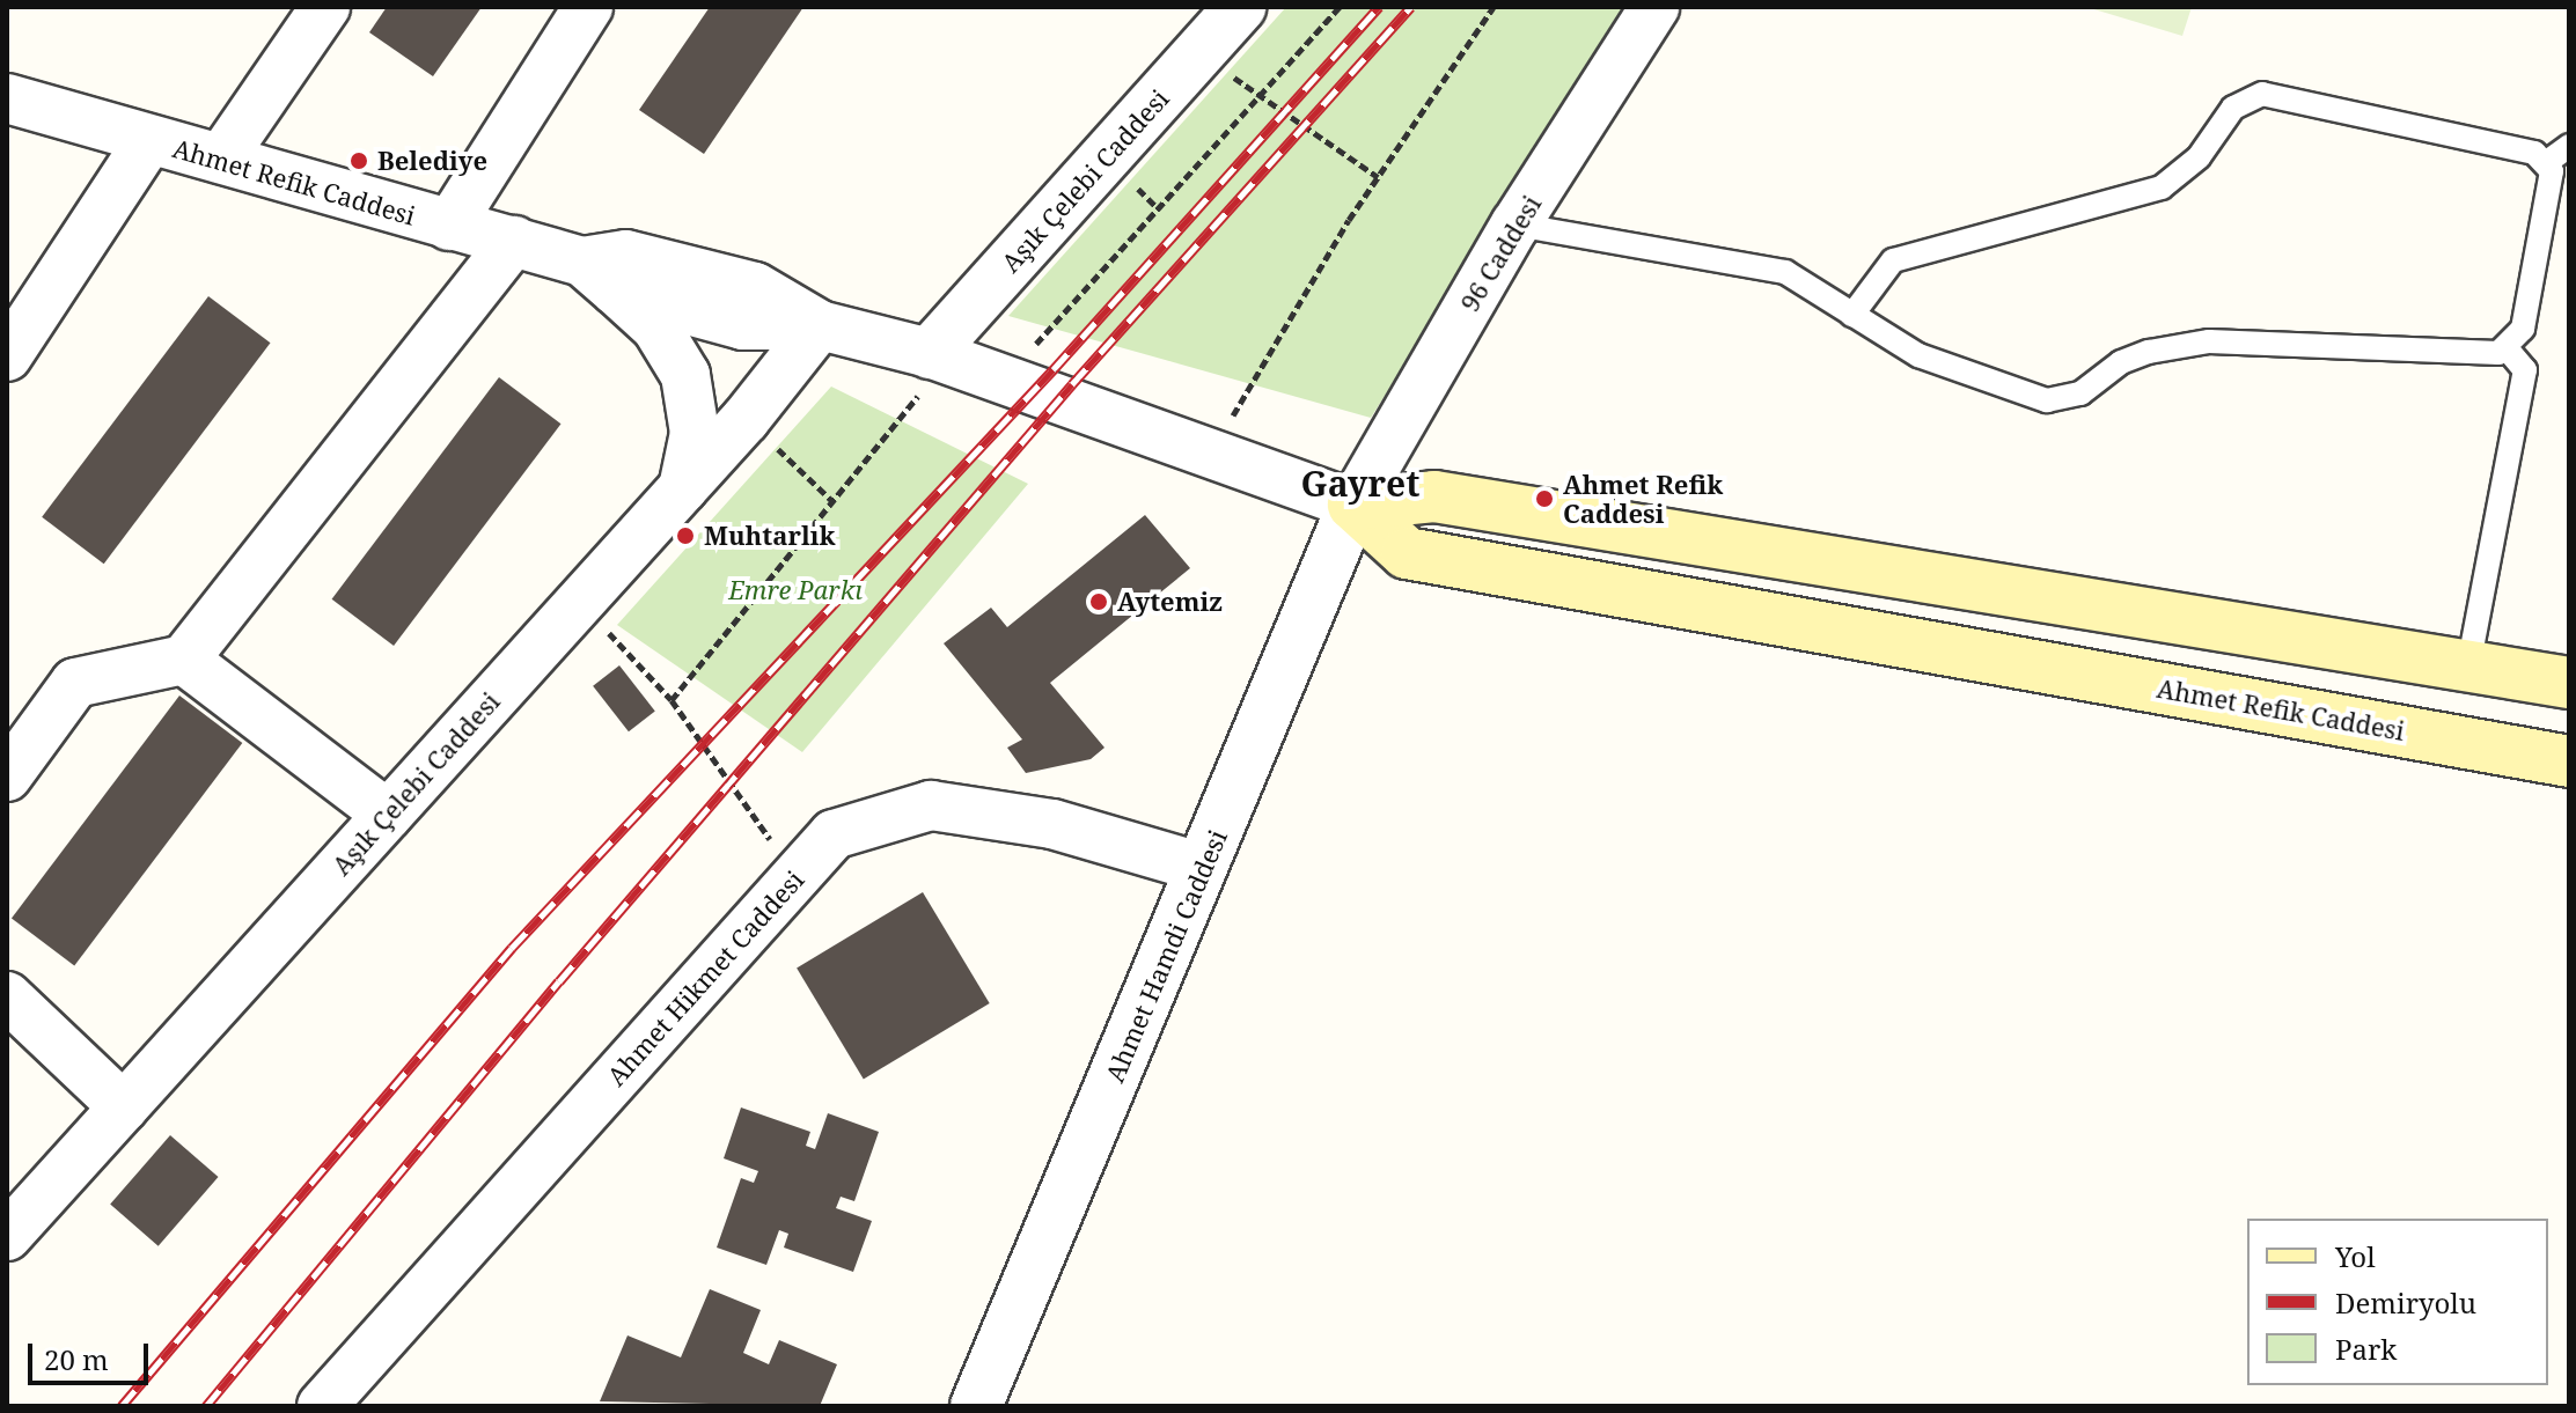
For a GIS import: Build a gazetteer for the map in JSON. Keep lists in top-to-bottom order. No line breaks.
{"streets":{"main road":["Ahmet Refik Caddesi"],"street":["Aşık Çelebi Caddesi","96 Caddesi","Ahmet Hamdi Caddesi","Ahmet Hikmet Caddesi"]},"crossings":[["Aşık Çelebi Caddesi","Ahmet Refik Caddesi"],["Ahmet Refik Caddesi","96 Caddesi"],["Ahmet Refik Caddesi","Ahmet Hamdi Caddesi"],["96 Caddesi","Ahmet Hamdi Caddesi"],["Ahmet Hamdi Caddesi","Ahmet Hikmet Caddesi"]],"districts":["Gayret"],"parks":["Emre Parkı"],"places":["Belediye","Ahmet Refik Caddesi","Muhtarlık","Aytemiz"],"legend":["Yol","Demiryolu","Park"],"scale_bar":"20 m"}
